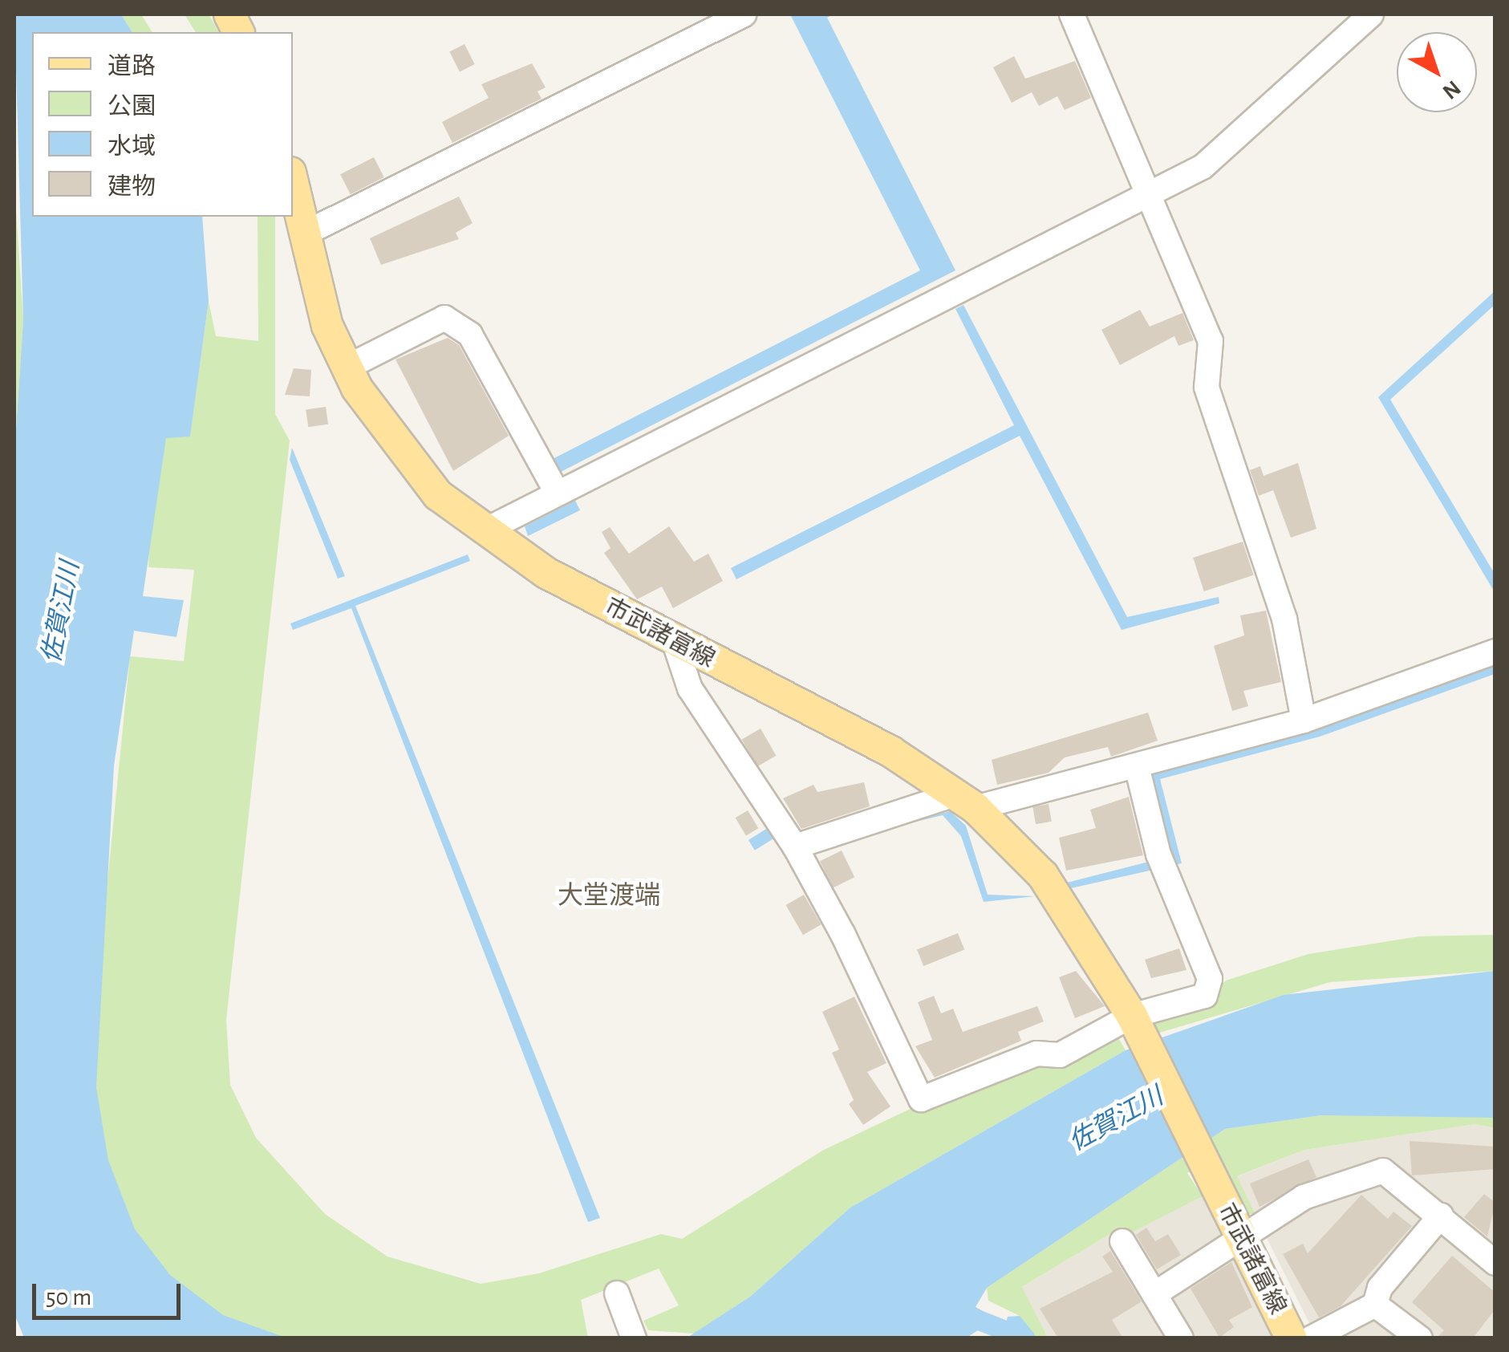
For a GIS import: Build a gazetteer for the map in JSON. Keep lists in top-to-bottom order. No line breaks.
{"streets":{"main road":["市武諸富線"]},"districts":["大堂渡端"],"water":["佐賀江川"],"legend":["道路","公園","水域","建物"],"scale_bar":"50 m","north":"bottom right"}
